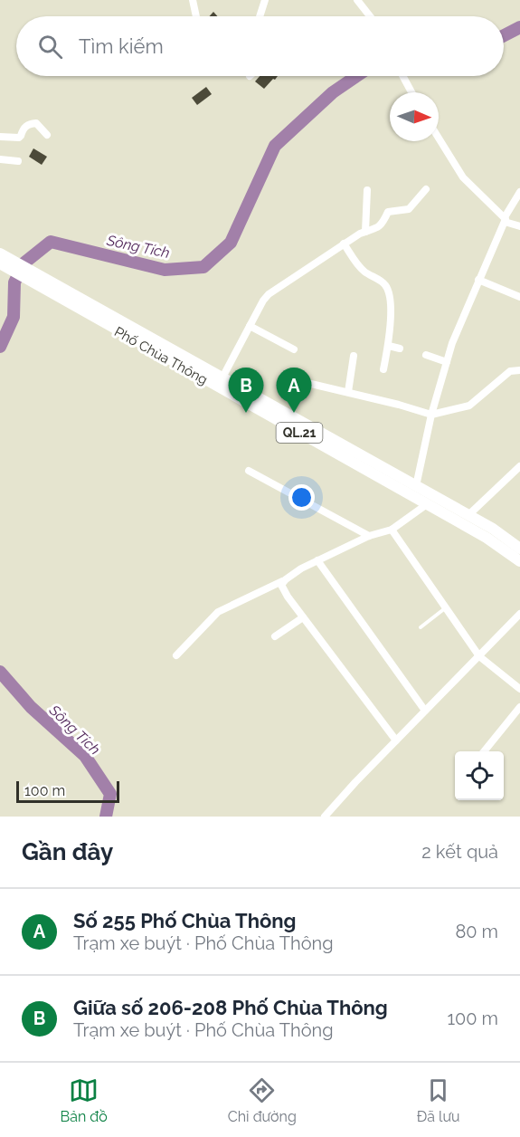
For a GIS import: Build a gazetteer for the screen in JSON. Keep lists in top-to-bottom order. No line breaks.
{"streets":{"highway":["Phố Chùa Thông","QL.21"]},"water":["Sông Tích"],"scale_bar":"100 m","north":"right","page":{"search":"Tìm kiếm","pins":["A","B"],"scale":"100 m","heading":["Gần đây","2 kết quả"],"list":[{"mark":"A","name":"Số 255 Phố Chùa Thông","note":"Trạm xe buýt · Phố Chùa Thông","value":"80 m"},{"mark":"B","name":"Giữa số 206-208 Phố Chùa Thông","note":"Trạm xe buýt · Phố Chùa Thông","value":"100 m"}],"nav":["Bản đồ","Chỉ đường","Đã lưu"]}}
